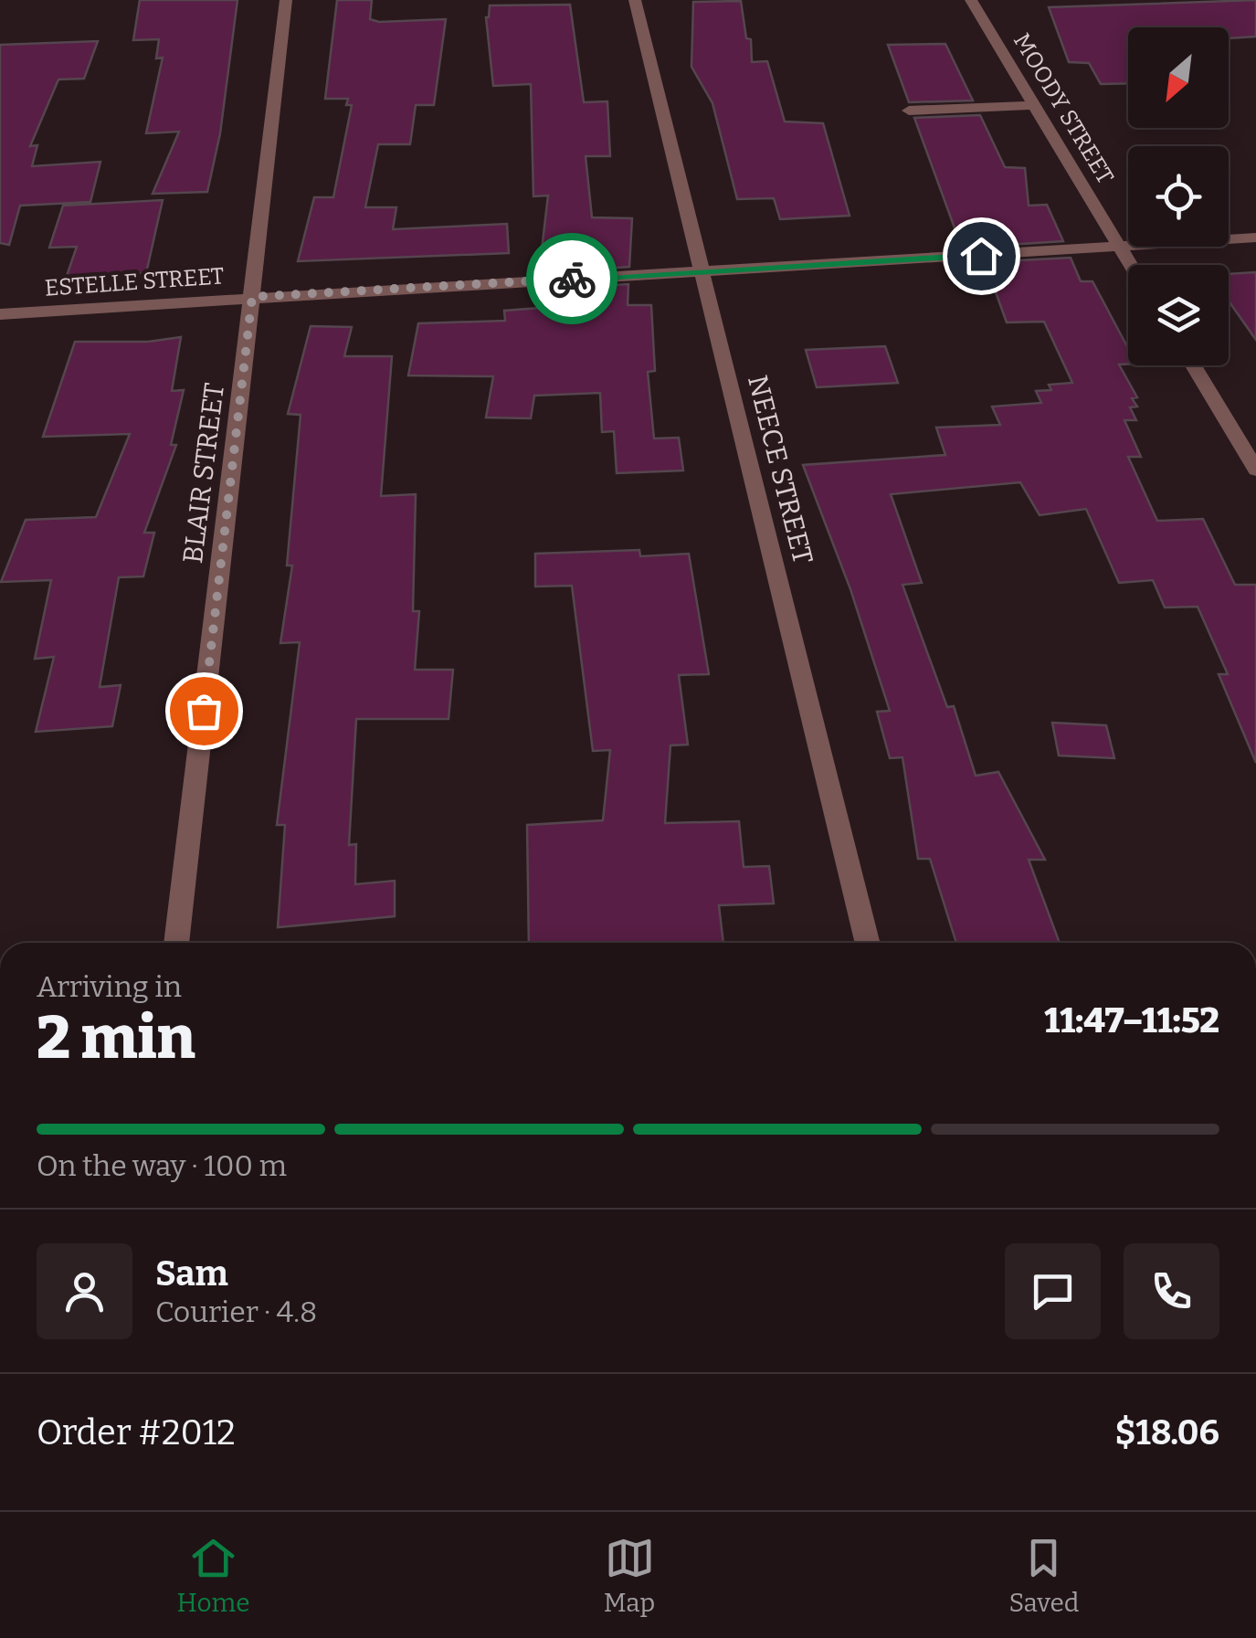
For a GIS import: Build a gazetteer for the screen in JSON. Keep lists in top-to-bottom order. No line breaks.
{"streets":{"street":["MOODY STREET","ESTELLE STREET","NEECE STREET","BLAIR STREET"]},"crossings":[["MOODY STREET","ESTELLE STREET"],["ESTELLE STREET","NEECE STREET"],["ESTELLE STREET","BLAIR STREET"]],"north":"bottom left","page":{"heading":["2 min","Arriving in","11:47–11:52"],"panel":["Sam","Courier · 4.8","Order #2012","$18.06"],"bar":"On the way · 100 m","tabs":["Home","Map","Saved"]}}
